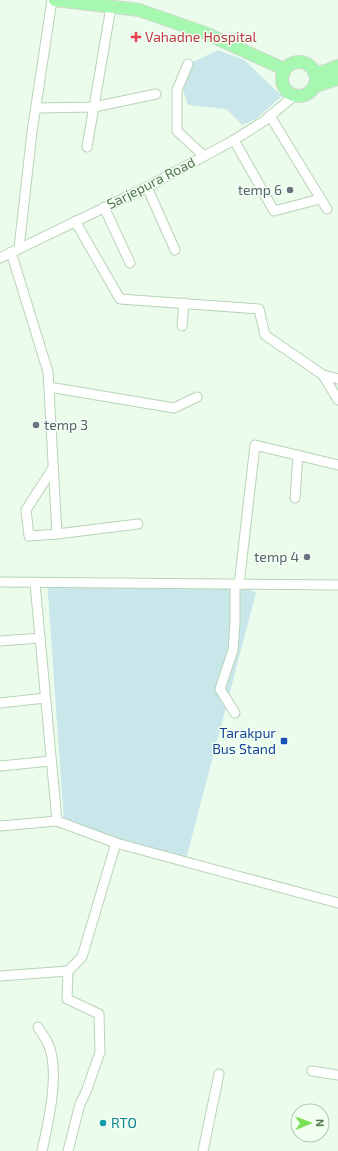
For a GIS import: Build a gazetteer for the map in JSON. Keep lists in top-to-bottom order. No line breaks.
{"streets":{"street":["Sarjepura Road"]},"places":{"health":["Vahadne Hospital"],"other":["temp 6","temp 3","temp 4","RTO"],"transit":["Tarakpur Bus Stand"]},"north":"right"}
